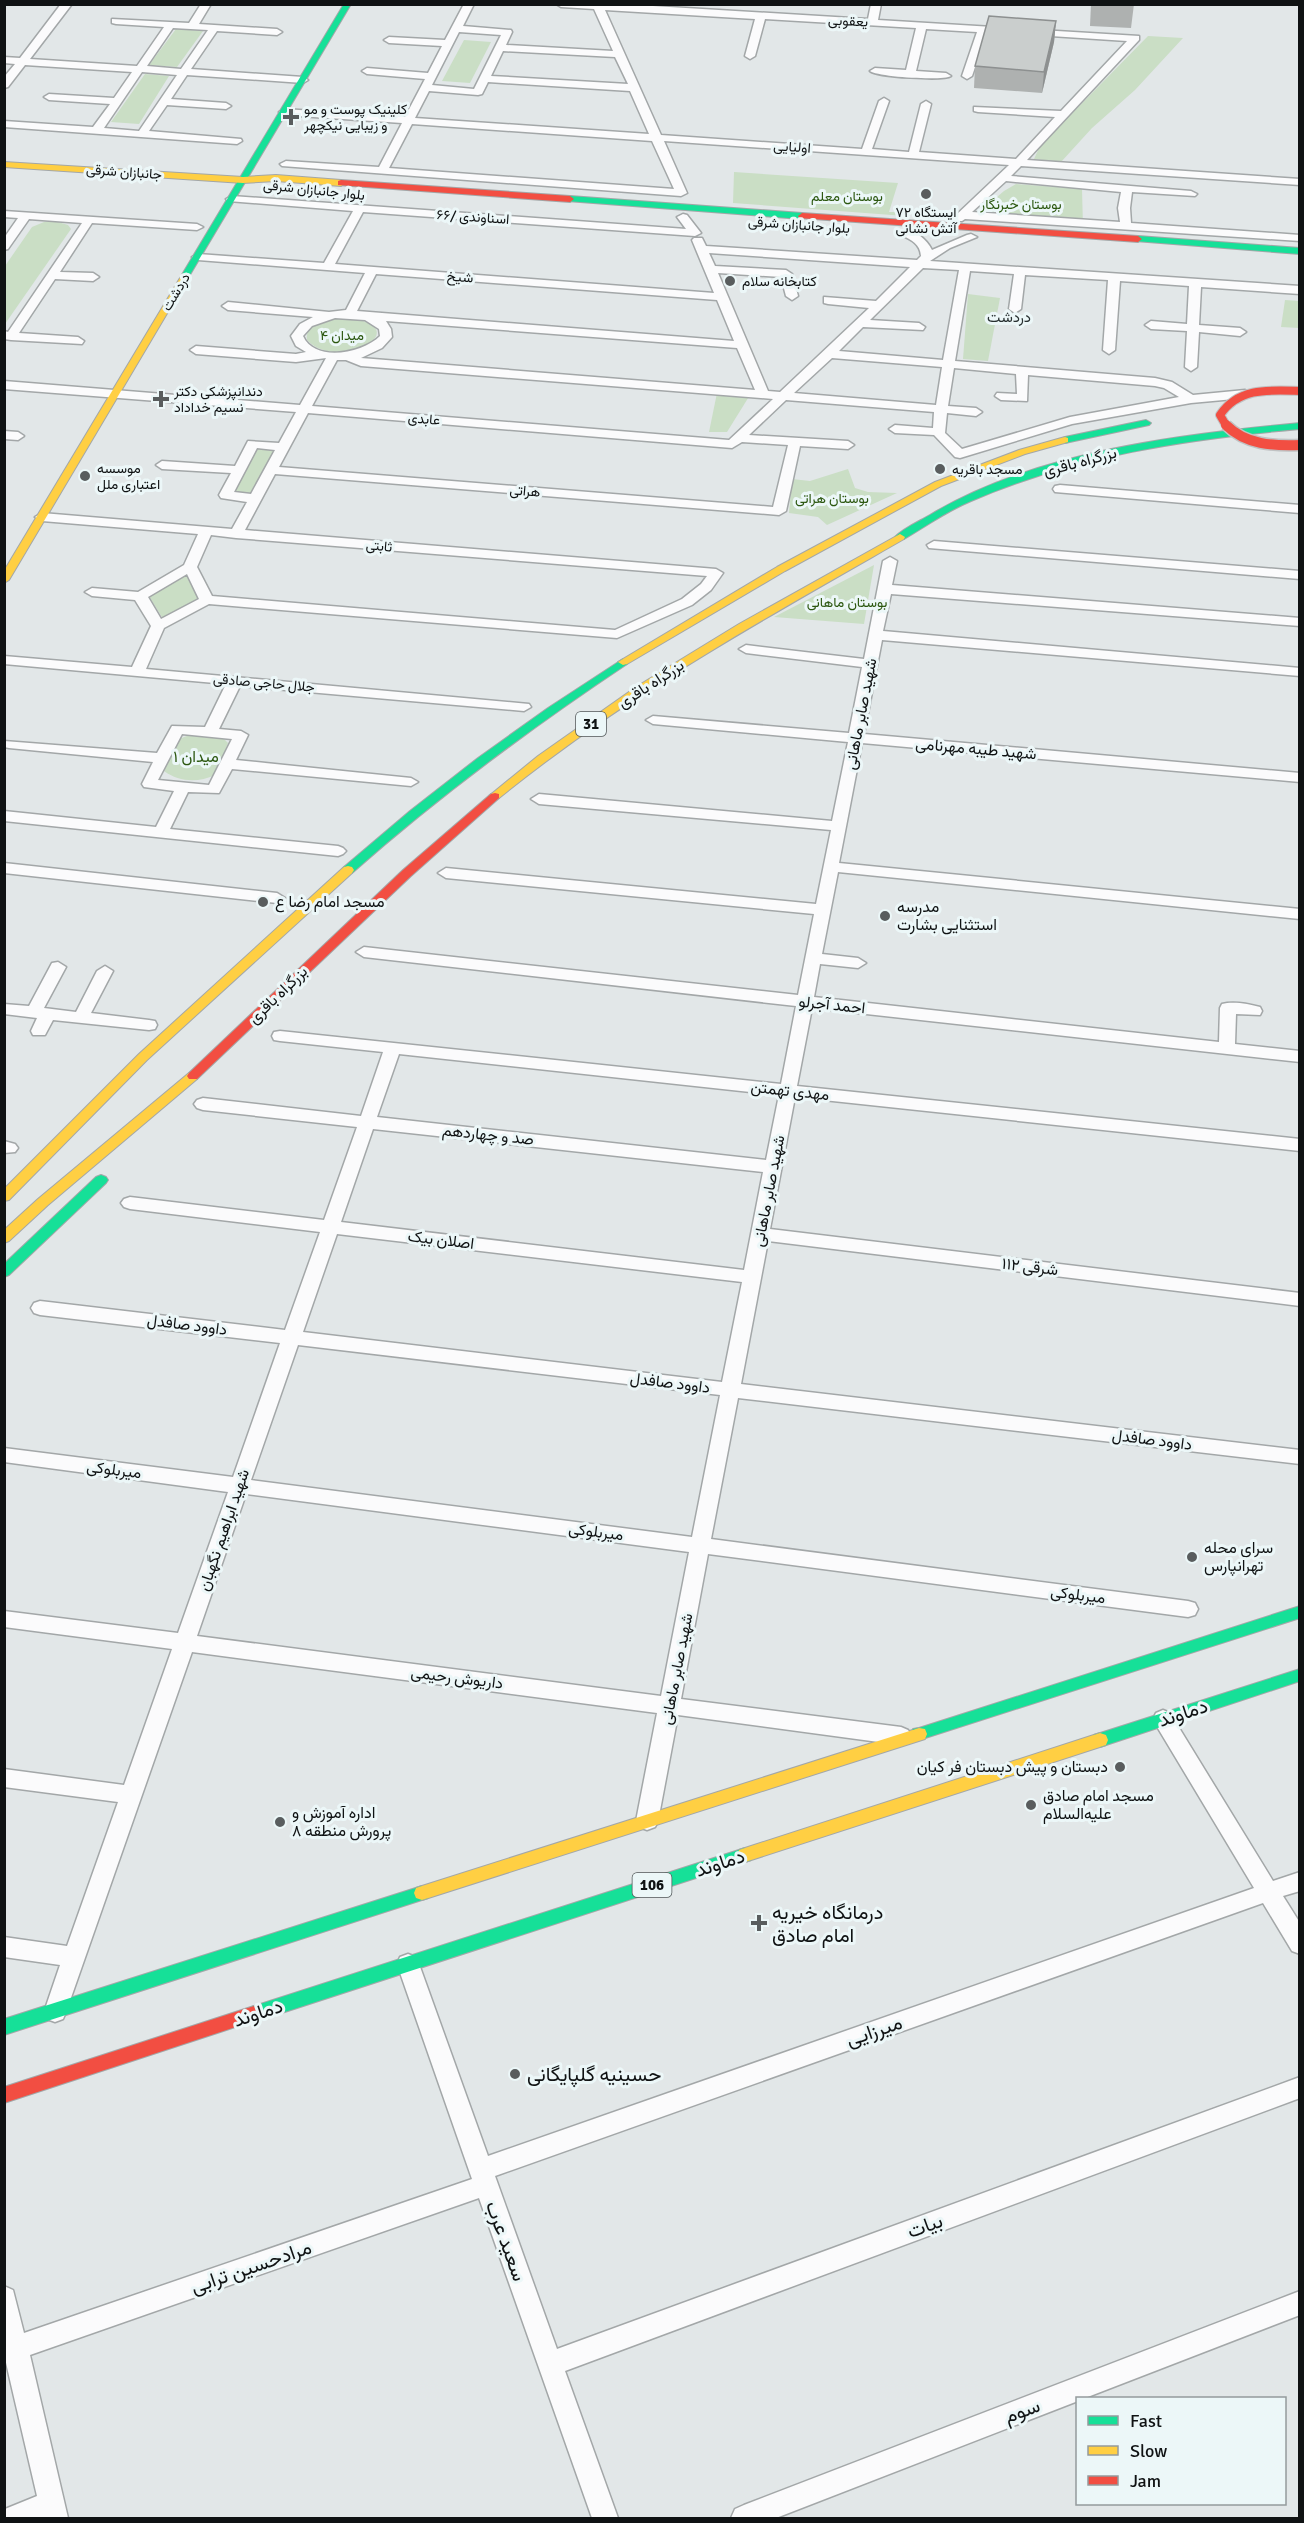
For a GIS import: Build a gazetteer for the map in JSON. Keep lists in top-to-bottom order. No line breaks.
{"streets":{"main road":["جانبازان شرقی","بلوار جانبازان شرقی","دردشت","بزرگراه باقری","31","دماوند","106"],"street":["یعقوبی","اولیایی","اسناوندی /۶۶","شیخ","عابدی","هراتی","ثابتی","جلال حاجی صادقی","شهید صابر ماهانی","شهید طیبه مهرنامی","احمد آجرلو","مهدی تهمتن","صد و چهاردهم","اصلان بیک","۱۱۲ شرقی","داوود صافدل","میربلوکی","شهید ابراهیم نگهبان","داریوش رحیمی","میرزایی","بیات","سعید عرب","مرادحسین ترابی","سوم"]},"crossings":[["اولیایی","دردشت"],["جانبازان شرقی","بلوار جانبازان شرقی"],["جانبازان شرقی","دردشت"],["بلوار جانبازان شرقی","دردشت"],["اسناوندی /۶۶","دردشت"],["شیخ","دردشت"],["دردشت","عابدی"],["دردشت","ثابتی"],["عابدی","هراتی"],["شهید صابر ماهانی","شهید طیبه مهرنامی"],["شهید صابر ماهانی","احمد آجرلو"],["شهید صابر ماهانی","مهدی تهمتن"],["شهید صابر ماهانی","صد و چهاردهم"],["شهید صابر ماهانی","اصلان بیک"],["شهید صابر ماهانی","۱۱۲ شرقی"],["شهید صابر ماهانی","داوود صافدل"],["شهید صابر ماهانی","میربلوکی"],["شهید صابر ماهانی","داریوش رحیمی"],["مهدی تهمتن","شهید ابراهیم نگهبان"],["صد و چهاردهم","شهید ابراهیم نگهبان"],["اصلان بیک","شهید ابراهیم نگهبان"],["داوود صافدل","شهید ابراهیم نگهبان"],["میربلوکی","شهید ابراهیم نگهبان"],["شهید ابراهیم نگهبان","داریوش رحیمی"],["دماوند","سعید عرب"],["میرزایی","سعید عرب"],["میرزایی","مرادحسین ترابی"],["بیات","سعید عرب"],["سعید عرب","مرادحسین ترابی"]],"districts":["دردشت"],"parks":["بوستان معلم","بوستان خبرنگار","میدان ۴","بوستان هراتی","بوستان ماهانی","میدان ۱"],"places":{"health":["کلینیک پوست و مو و زیبایی نیکچهر","دندانپزشکی دکتر نسیم خداداد","درمانگاه خیریه امام صادق"],"other":["ایستگاه ۷۲ آتش نشانی","کتابخانه سلام","مسجد باقریه","موسسه اعتباری ملل","مسجد امام رضا ع","مدرسه استثنایی بشارت","سرای محله تهرانپارس","دبستان و پیش دبستان فر کیان","مسجد امام صادق علیه‌السلام","اداره آموزش و پرورش منطقه ۸","حسینیه گلپایگانی"]},"legend":["Fast","Slow","Jam"]}
